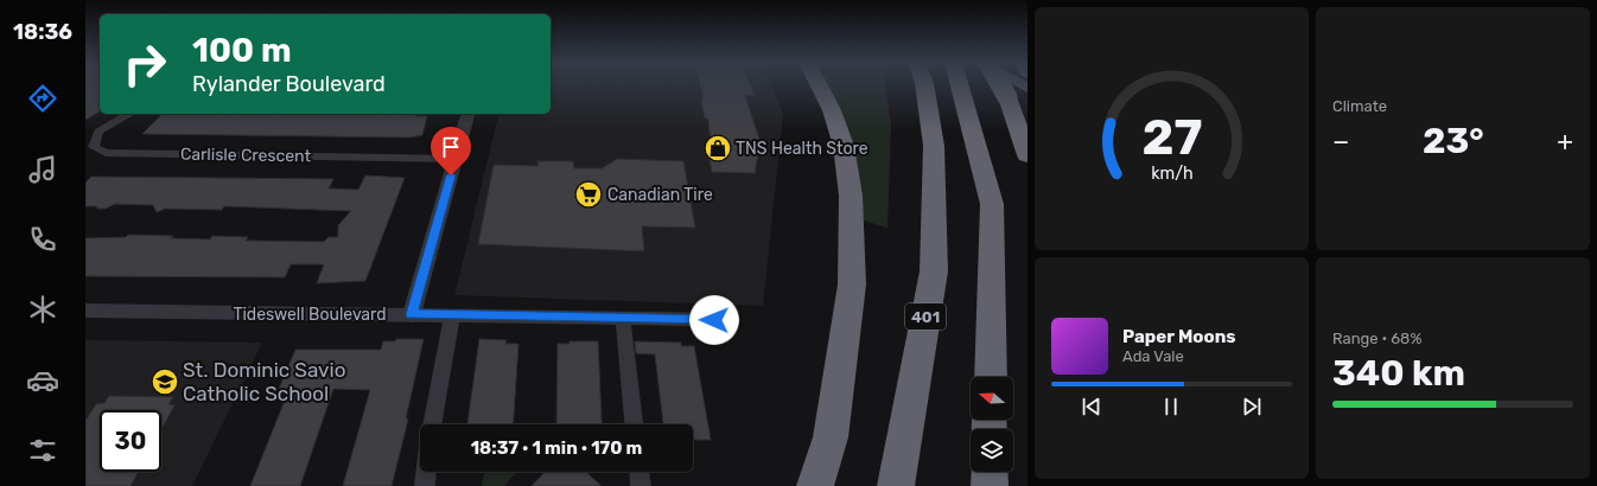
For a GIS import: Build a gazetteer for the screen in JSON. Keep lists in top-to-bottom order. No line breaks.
{"streets":{"highway":["401"],"street":["Carlisle Crescent","Tideswell Boulevard"]},"places":{"shop":["TNS Health Store"],"supermarket":["Canadian Tire"],"school or university":["St. Dominic Savio Catholic School"]},"north":"left","page":{"tabs":"18:36","tile":["Climate",["Range · 68%","340 km"]],"turn":["100 m","Rylander Boulevard"],"heat":["−","23°","+"],"song":["Paper Moons","Ada Vale"],"limit":"30","trip":"18:37 · 1 min · 170 m","gauge":["27","km/h"]}}
